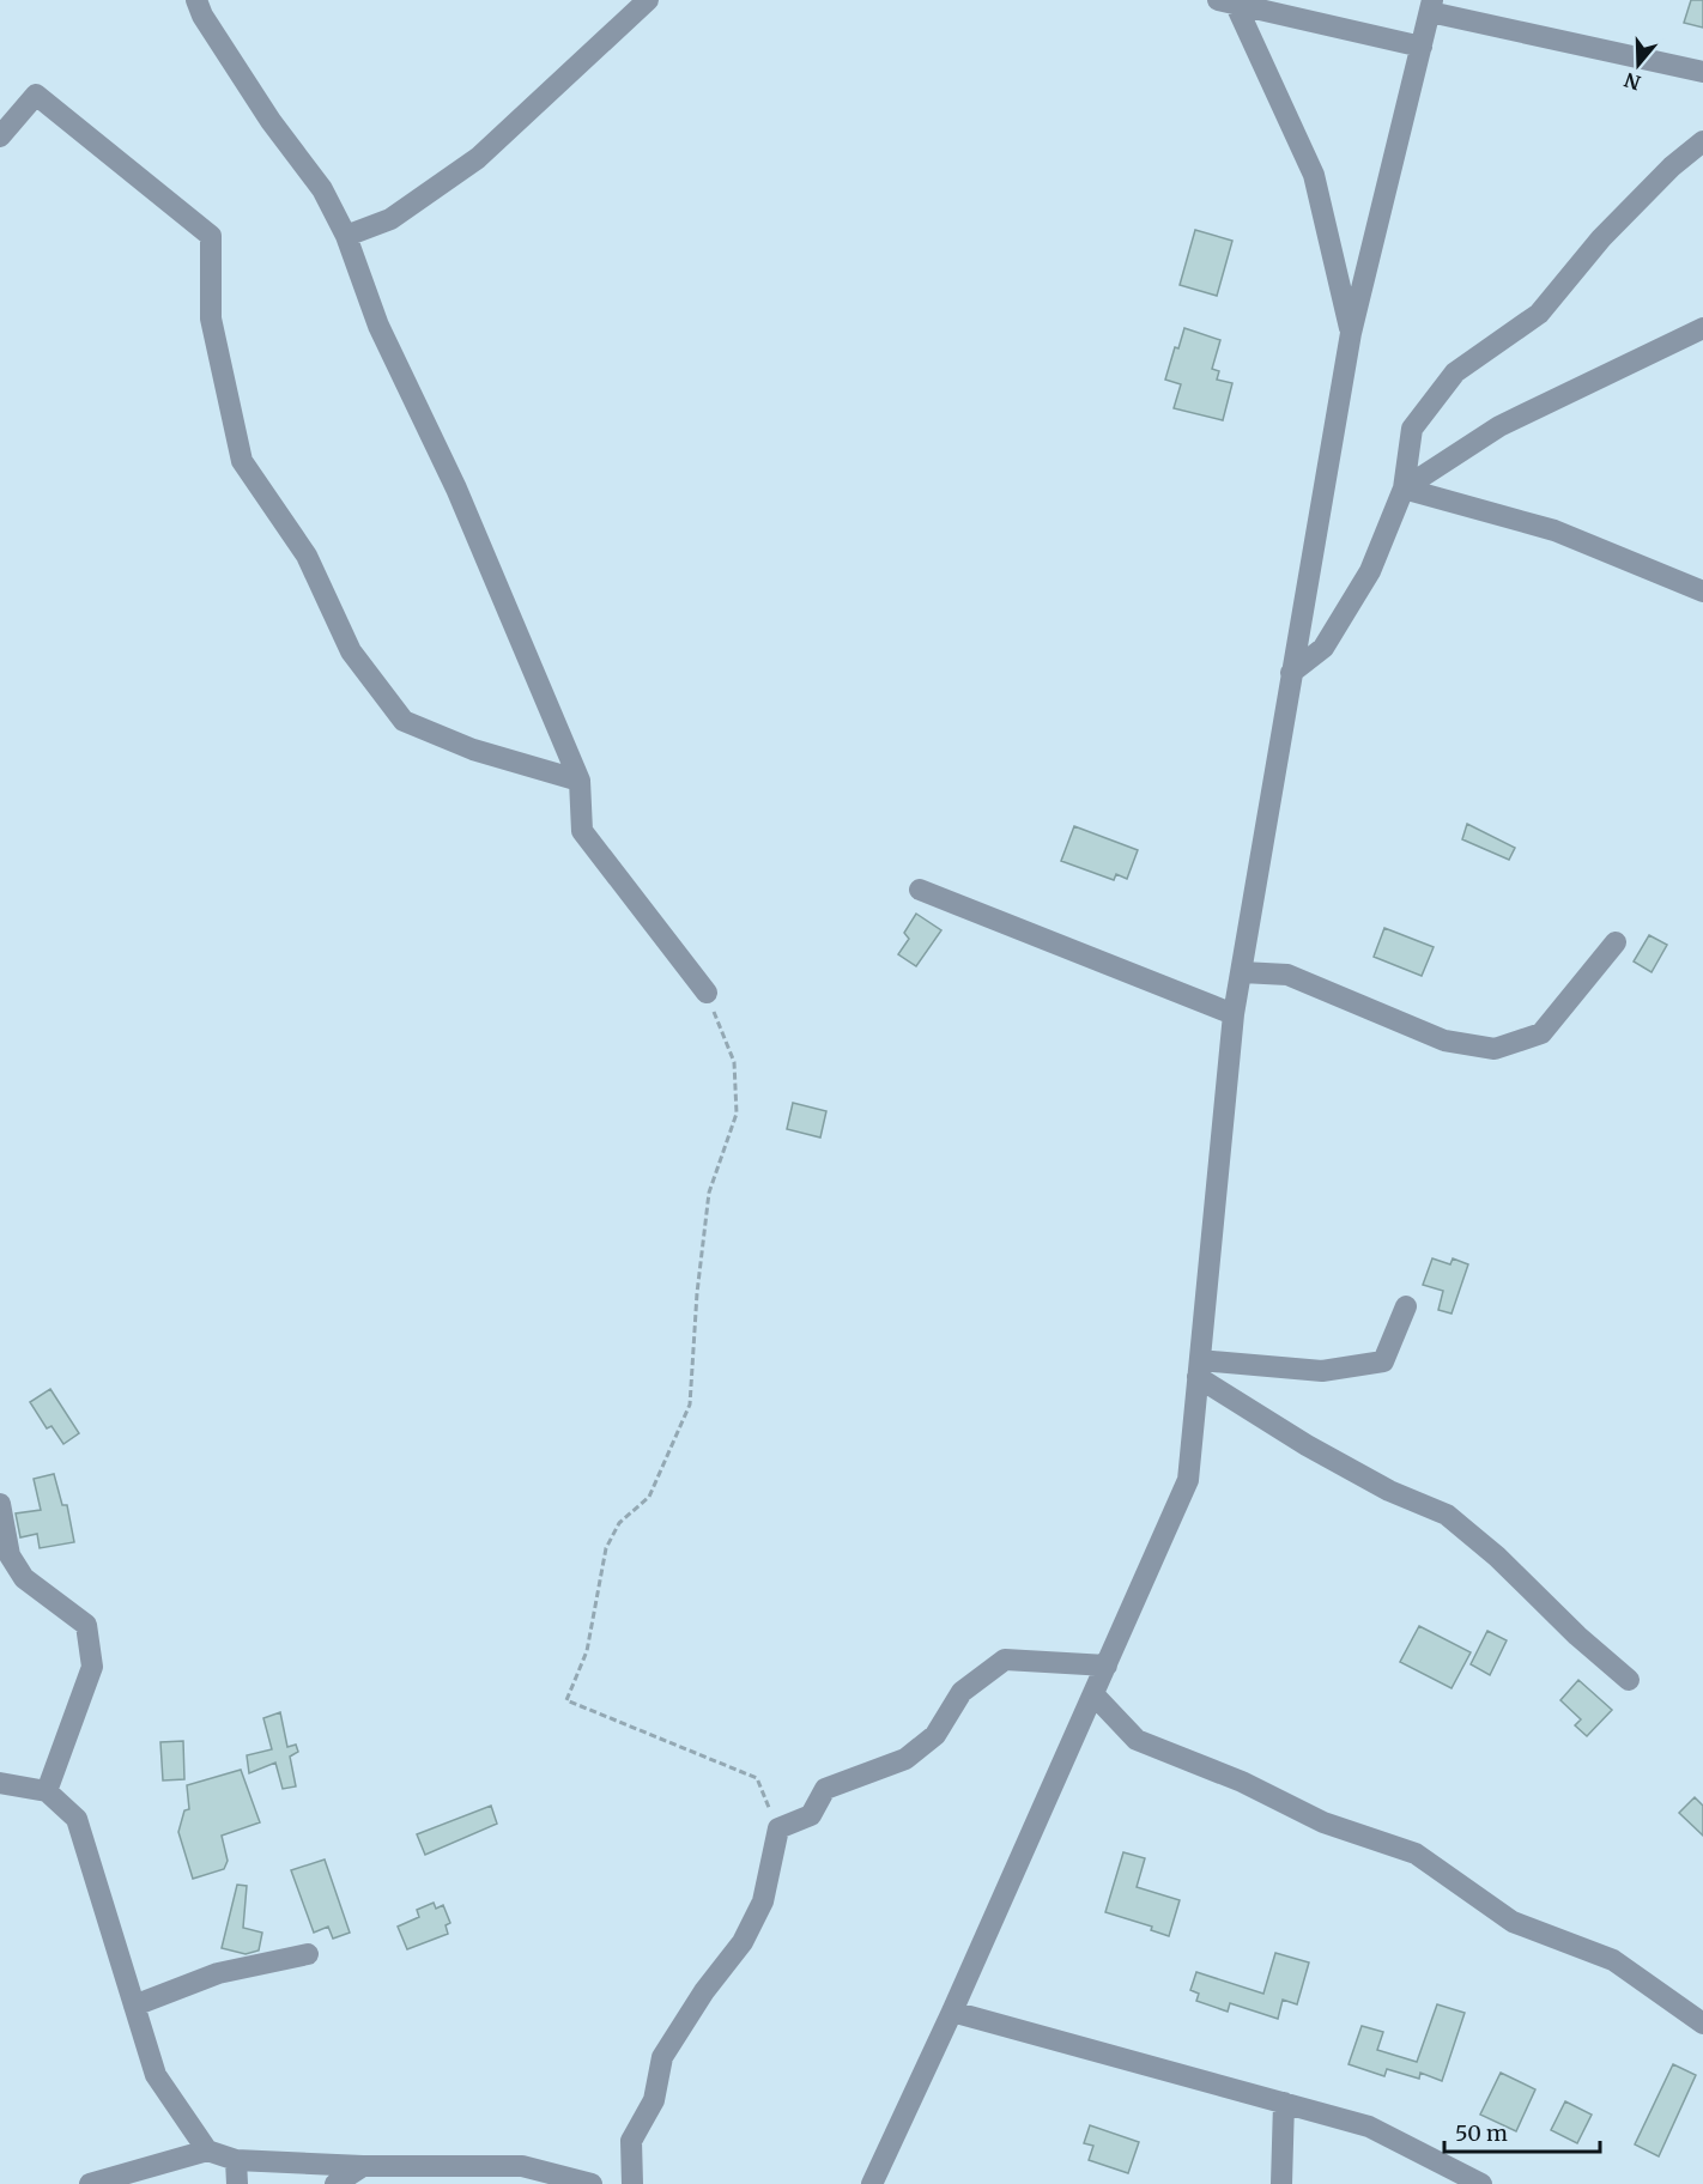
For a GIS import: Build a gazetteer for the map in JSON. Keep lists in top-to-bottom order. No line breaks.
{"scale_bar":"50 m","north":"bottom"}
